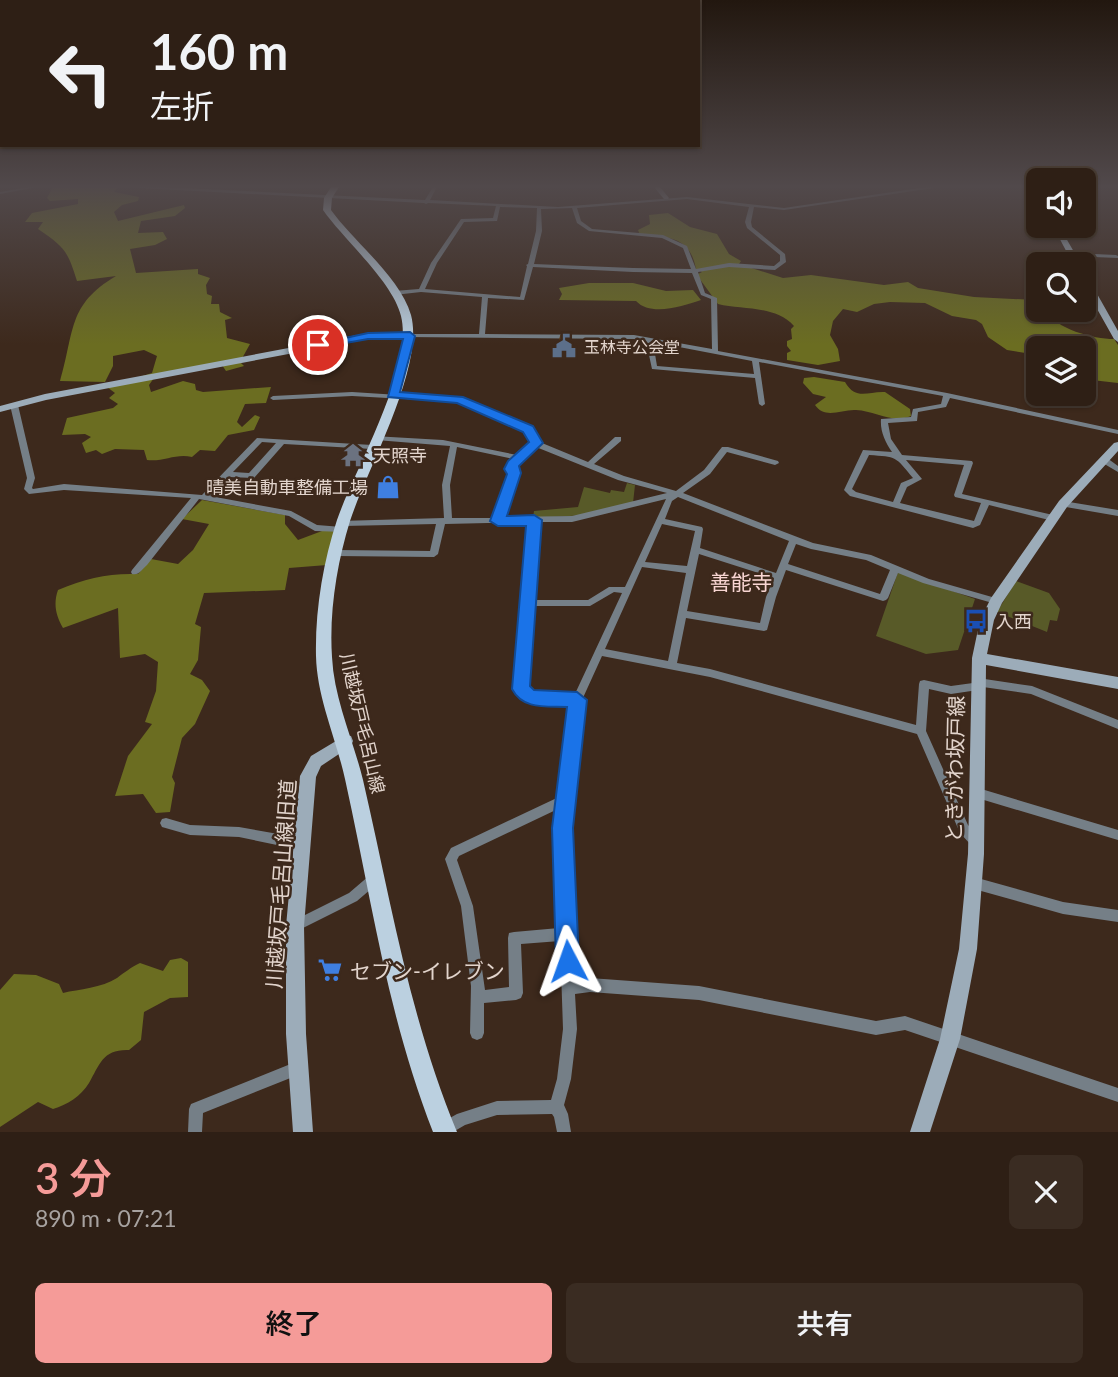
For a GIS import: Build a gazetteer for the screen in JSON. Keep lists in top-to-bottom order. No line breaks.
{"streets":{"main road":["川越坂戸毛呂山線","ときがわ坂戸線","川越坂戸毛呂山線旧道"]},"crossings":[["川越坂戸毛呂山線","川越坂戸毛呂山線旧道"]],"districts":["善能寺"],"places":{"public building":["玉林寺公会堂"],"temple":["天照寺"],"shop":["晴美自動車整備工場"],"bus stop":["入西"],"supermarket":["セブン-イレブン"]},"page":{"turn":["160 m","左折"],"heading":["3 分","890 m · 07:21"],"buttons":["終了","共有"]}}
